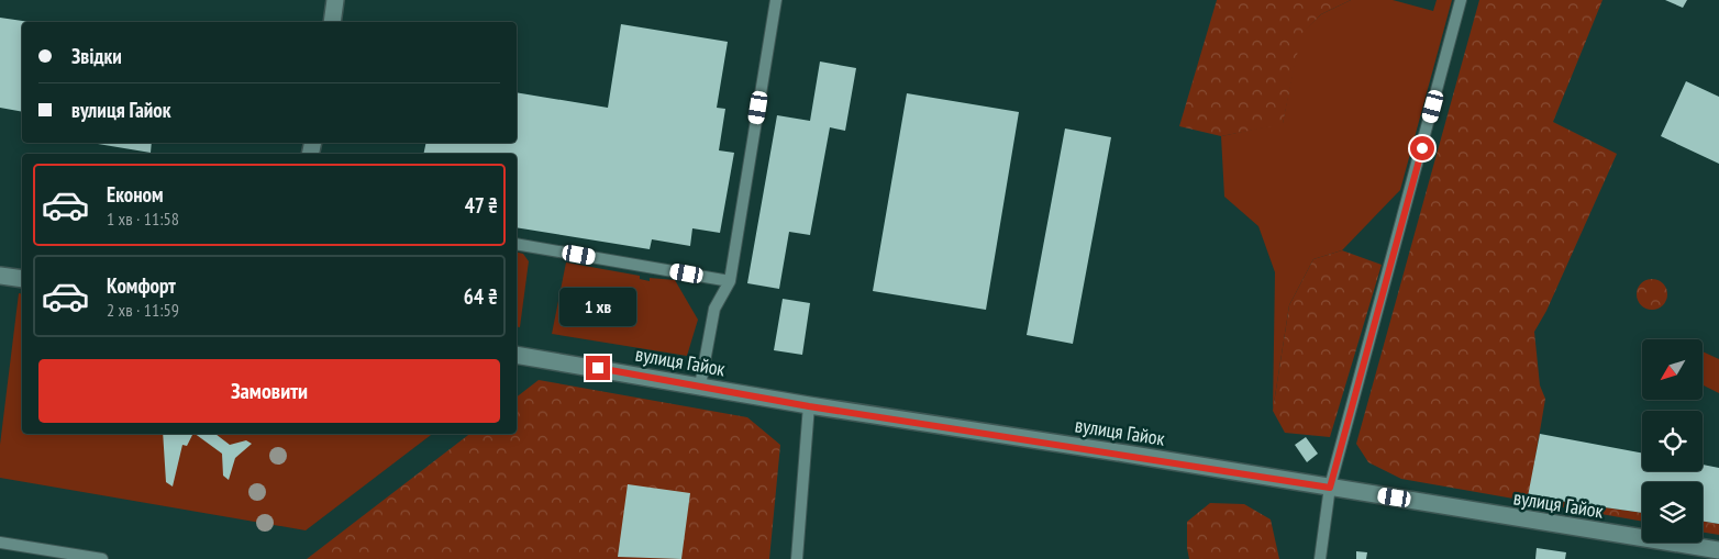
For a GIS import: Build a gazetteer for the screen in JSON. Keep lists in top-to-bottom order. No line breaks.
{"streets":{"street":["вулиця Гайок"]},"north":"bottom left","page":{"banner":["Звідки","вулиця Гайок"],"list":[{"name":"Економ","note":"1 хв · 11:58","value":"47 ₴"},{"name":"Комфорт","note":"2 хв · 11:59","value":"64 ₴"}],"bubble":"1 хв","buttons":"Замовити"}}
